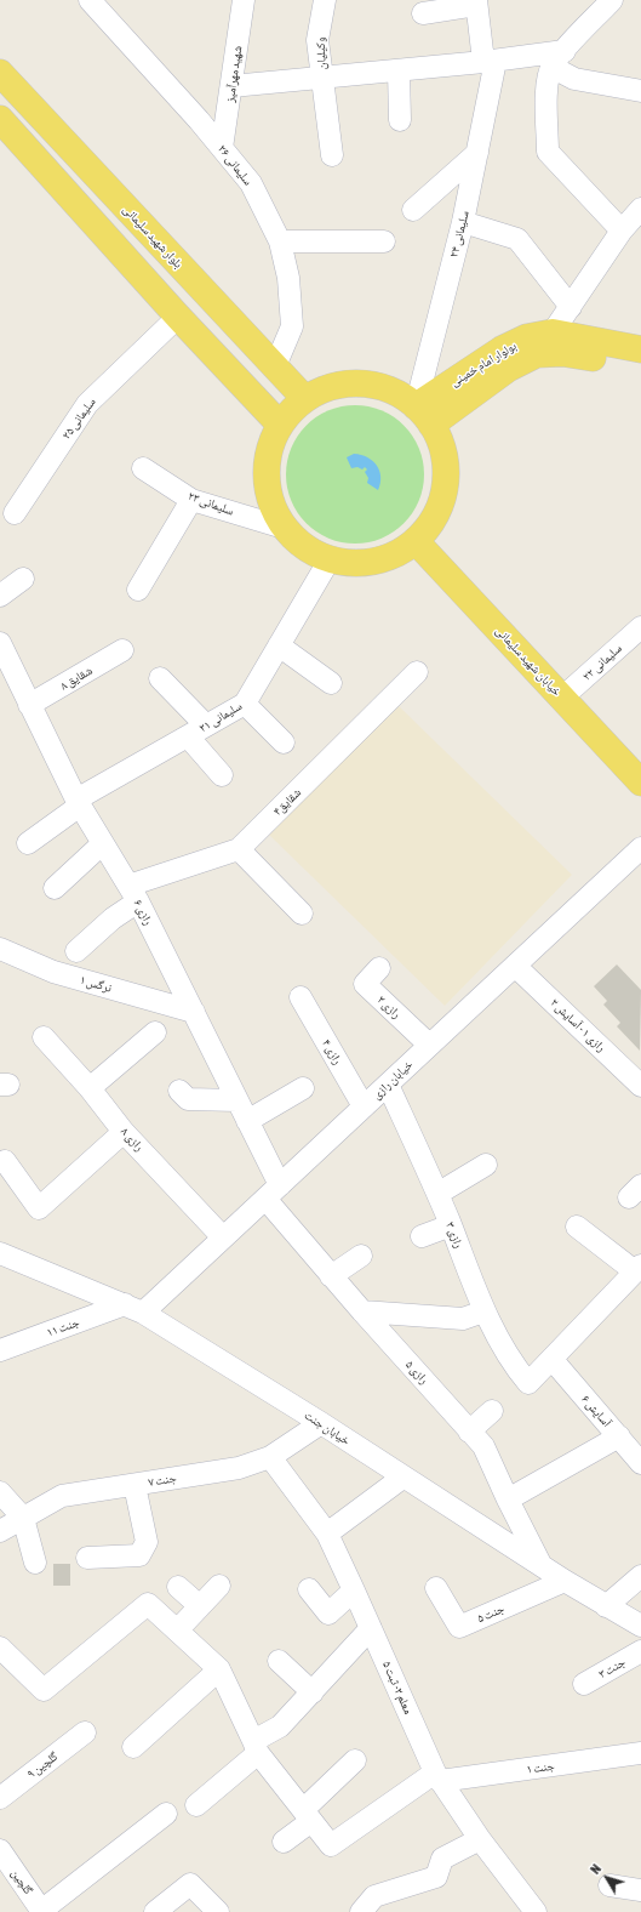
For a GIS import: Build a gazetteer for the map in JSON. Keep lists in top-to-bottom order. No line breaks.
{"streets":{"main road":["بلوار شهید سلیمانی","بولوار امام خمینی","خیابان شهید سلیمانی"],"street":["وکیلیان","شهید مهرآمیز","سلیمانی ۲۶","سلیمانی ۲۴","سلیمانی ۲۵","سلیمانی ۲۳","سلیمانی ۲۲","شقایق ۸","سلیمانی ۲۱","شقایق۴","رازی ۶","نرگس ۱","رازی ۲","رازی ۱ - آسایش ۲","رازی ۴","خیابان رازی","رازی ۸","رازی ۳","جنت ۱۱","رازی ۵","آسایش ۶","خیابان جنت","جنت ۷","جنت ۵","جنت ۳","معلم ۲- ثبت ۵","گلچین ۹","جنت ۱","گلچین"]},"crossings":[["شهید مهرآمیز","سلیمانی ۲۶"],["سلیمانی ۲۶","بلوار شهید سلیمانی"],["سلیمانی ۲۴","بولوار امام خمینی"],["خیابان شهید سلیمانی","سلیمانی ۲۲"],["شقایق ۸","رازی ۶"],["سلیمانی ۲۱","رازی ۶"],["شقایق۴","رازی ۶"],["رازی ۶","نرگس ۱"],["رازی ۶","خیابان رازی"],["رازی ۶","رازی ۵"],["رازی ۲","خیابان رازی"],["رازی ۱ - آسایش ۲","خیابان رازی"],["رازی ۴","خیابان رازی"],["خیابان رازی","رازی ۸"],["خیابان رازی","رازی ۳"],["خیابان رازی","جنت ۱۱"],["خیابان رازی","رازی ۵"],["خیابان رازی","خیابان جنت"],["رازی ۳","آسایش ۶"],["جنت ۱۱","خیابان جنت"],["رازی ۵","خیابان جنت"],["خیابان جنت","جنت ۷"],["خیابان جنت","جنت ۵"],["جنت ۷","معلم ۲- ثبت ۵"],["معلم ۲- ثبت ۵","جنت ۱"]],"north":"top left"}
